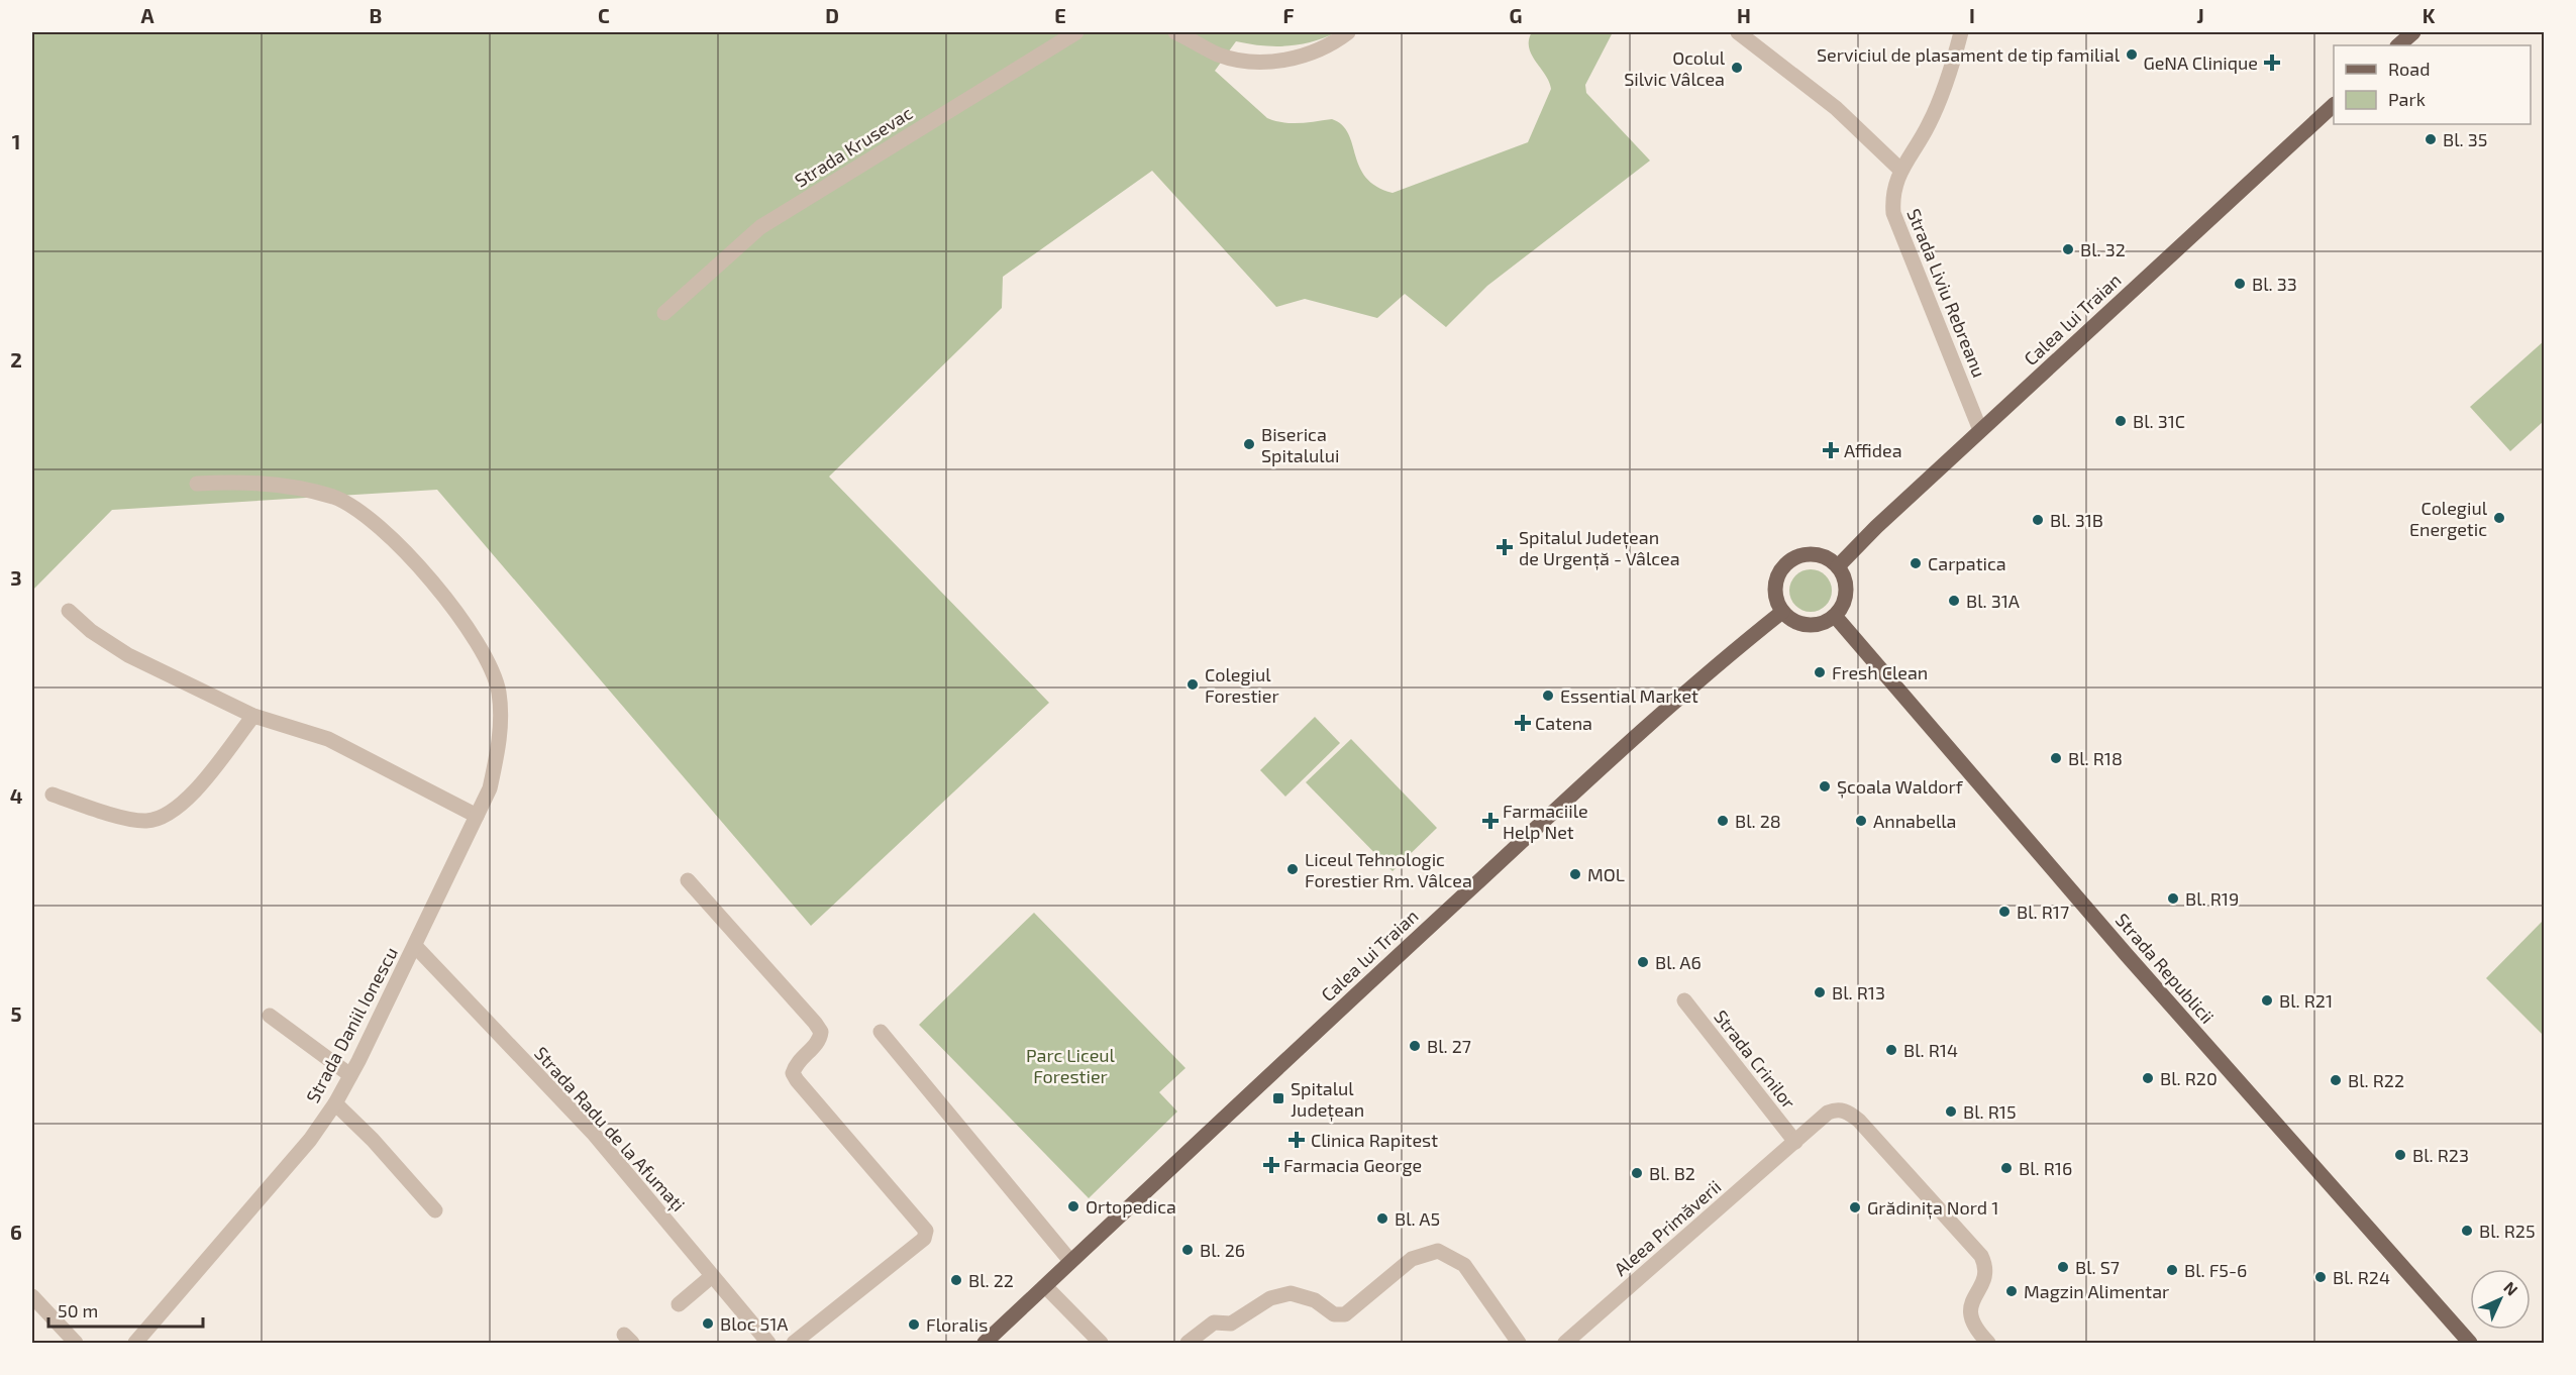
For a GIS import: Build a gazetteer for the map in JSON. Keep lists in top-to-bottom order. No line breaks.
{"streets":{"main road":["Calea lui Traian","Strada Republicii"],"street":["Strada Krusevac","Strada Liviu Rebreanu","Strada Daniil Ionescu","Strada Crinilor","Strada Radu de la Afumați","Aleea Primăverii"]},"crossings":[["Strada Liviu Rebreanu","Calea lui Traian"],["Calea lui Traian","Strada Republicii"],["Strada Daniil Ionescu","Strada Radu de la Afumați"],["Strada Crinilor","Aleea Primăverii"]],"parks":["Parc Liceul Forestier"],"places":{"other":["Serviciul de plasament de tip familial","Ocolul Silvic Vâlcea","Bl. 35","Bl. 32","Bl. 33","Bl. 31C","Biserica Spitalului","Colegiul Energetic","Bl. 31B","Carpatica","Bl. 31A","Fresh Clean","Colegiul Forestier","Essential Market","Bl. R18","Școala Waldorf","Bl. 28","Annabella","Liceul Tehnologic Forestier Rm. Vâlcea","MOL","Bl. R19","Bl. R17","Bl. A6","Bl. R13","Bl. R21","Bl. 27","Bl. R14","Bl. R20","Bl. R22","Bl. R15","Bl. R23","Bl. R16","Bl. B2","Ortopedica","Grădinița Nord 1","Bl. A5","Bl. R25","Bl. 26","Bl. S7","Bl. F5-6","Bl. R24","Bl. 22","Magzin Alimentar","Bloc 51A","Floralis"],"health":["GeNA Clinique","Affidea","Spitalul Județean de Urgență - Vâlcea","Catena","Farmaciile Help Net","Clinica Rapitest","Farmacia George"],"transit":["Spitalul Județean"]},"legend":["Road","Park"],"scale_bar":"50 m","north":"top right","grid":{"columns":["A","B","C","D","E","F","G","H","I","J","K"],"rows":["1","2","3","4","5","6"]}}
